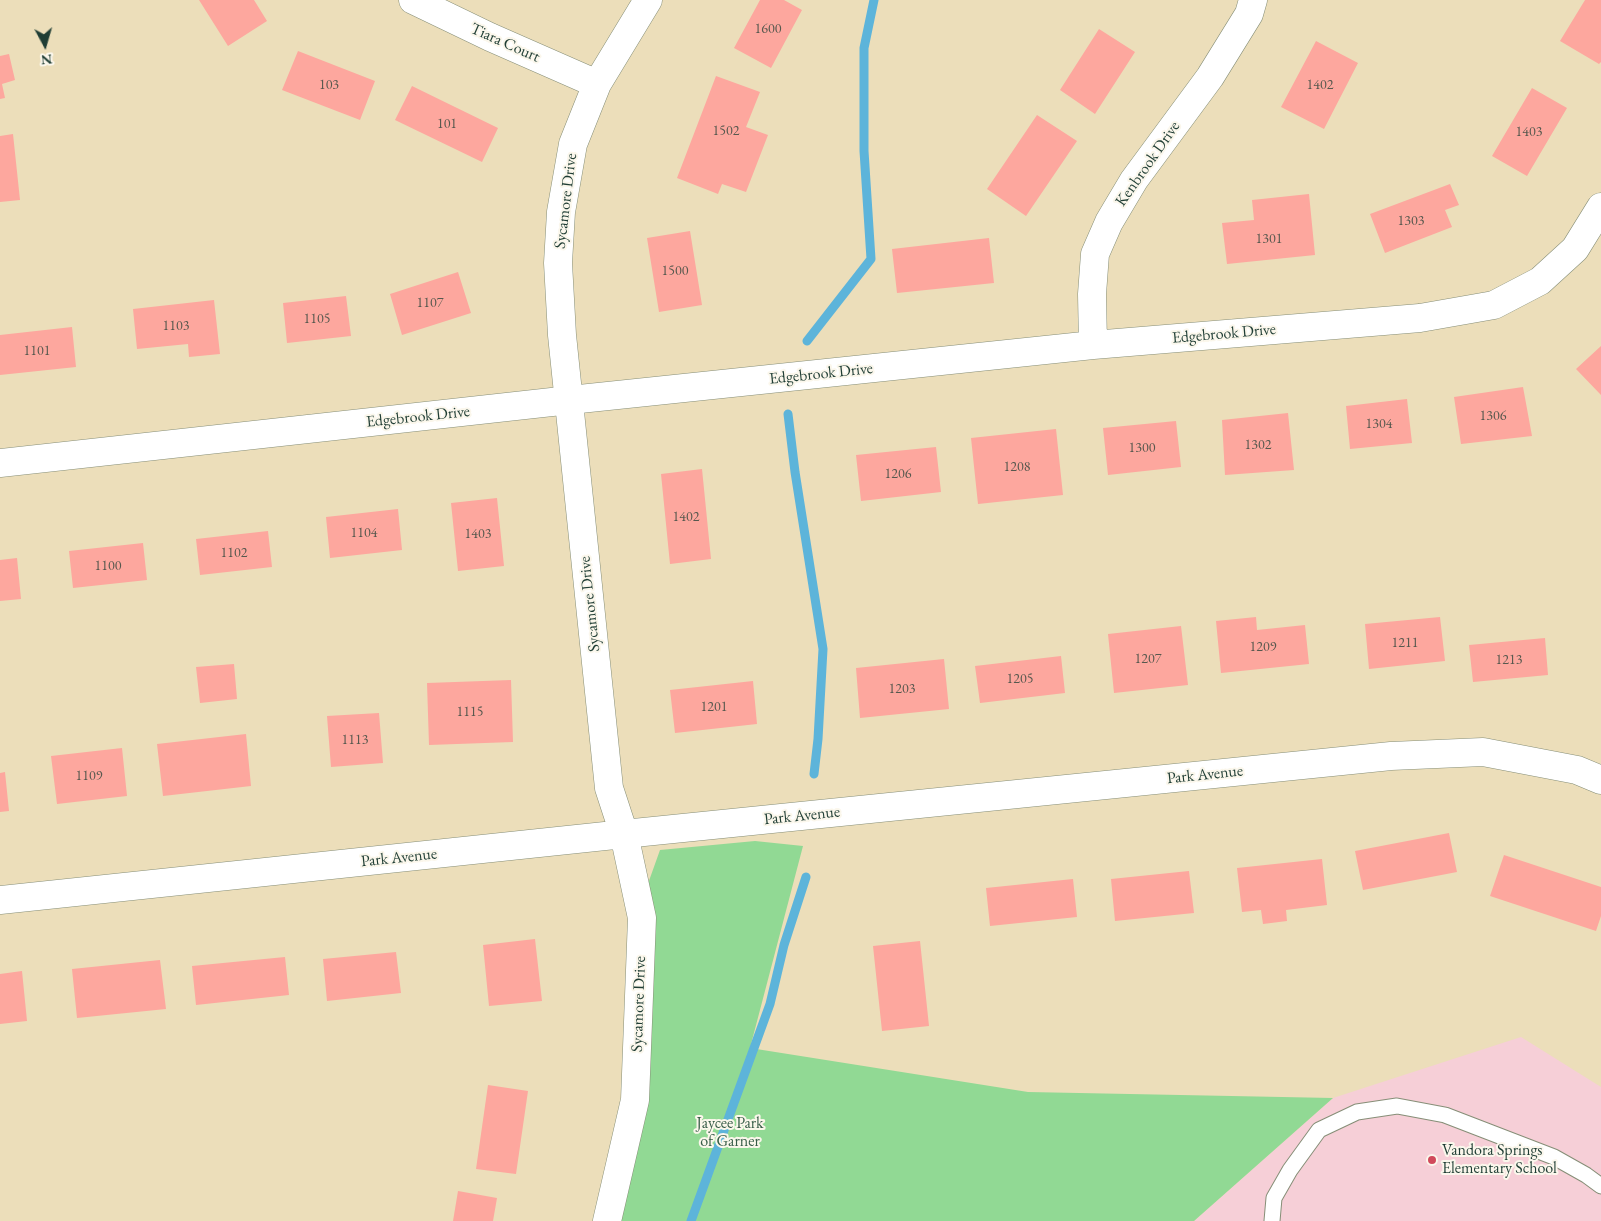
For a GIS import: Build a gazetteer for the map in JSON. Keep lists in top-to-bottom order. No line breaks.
{"streets":{"street":["Tiara Court","Kenbrook Drive","Sycamore Drive","Edgebrook Drive","Park Avenue"]},"crossings":[["Tiara Court","Sycamore Drive"],["Kenbrook Drive","Edgebrook Drive"],["Sycamore Drive","Edgebrook Drive"],["Sycamore Drive","Park Avenue"]],"parks":["Jaycee Park of Garner"],"places":["Vandora Springs Elementary School"],"house_numbers":["1600","103","1402","101","1502","1403","1303","1301","1500","1107","1105","1103","1101","1306","1304","1302","1300","1208","1206","1402","1104","1403","1102","1100","1211","1209","1207","1213","1205","1203","1201","1115","1113","1109"],"north":"bottom"}
